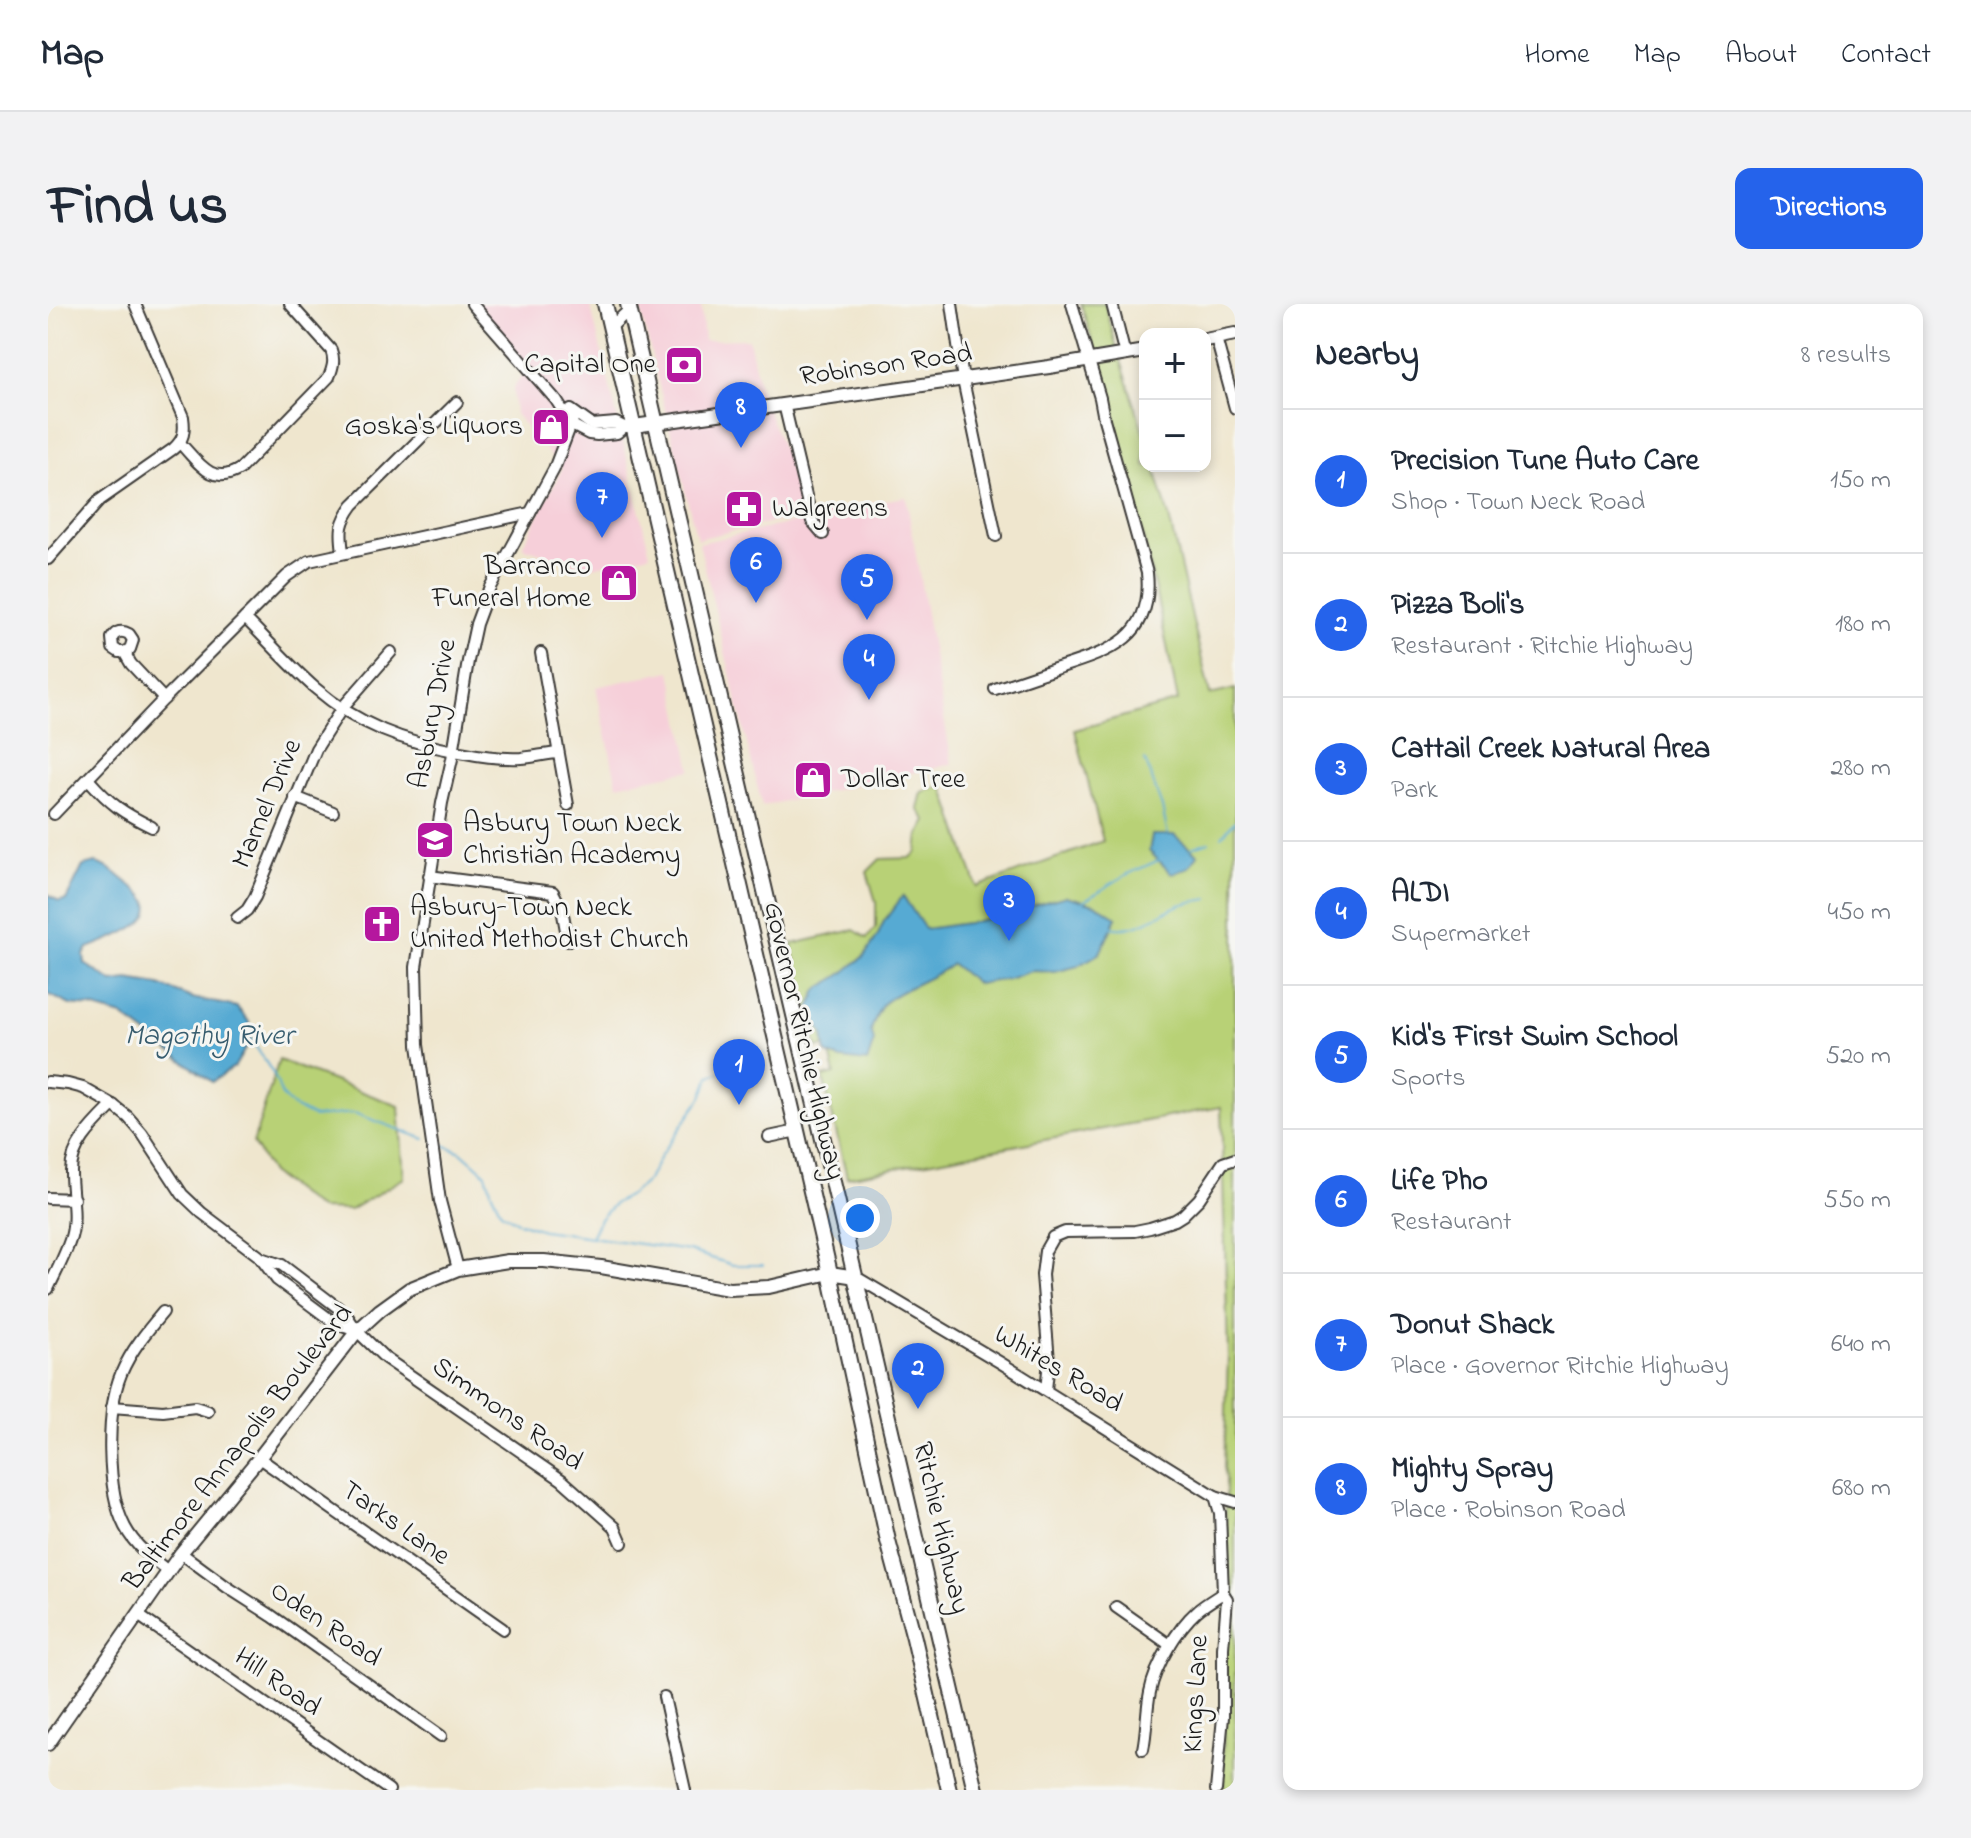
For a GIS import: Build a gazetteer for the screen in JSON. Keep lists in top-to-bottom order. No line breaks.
{"streets":{"highway":["Governor Ritchie Highway","Ritchie Highway"],"main road":["Robinson Road","Baltimore Annapolis Boulevard"],"street":["Asbury Drive","Marnel Drive","Whites Road","Simmons Road","Tarks Lane","Oden Road","Hill Road","Kings Lane"]},"crossings":[["Robinson Road","Governor Ritchie Highway"],["Asbury Drive","Baltimore Annapolis Boulevard"],["Governor Ritchie Highway","Whites Road"],["Governor Ritchie Highway","Baltimore Annapolis Boulevard"],["Governor Ritchie Highway","Ritchie Highway"],["Whites Road","Baltimore Annapolis Boulevard"],["Whites Road","Ritchie Highway"],["Whites Road","Kings Lane"],["Simmons Road","Baltimore Annapolis Boulevard"],["Baltimore Annapolis Boulevard","Tarks Lane"],["Baltimore Annapolis Boulevard","Ritchie Highway"],["Baltimore Annapolis Boulevard","Oden Road"],["Baltimore Annapolis Boulevard","Hill Road"]],"water":["Magothy River"],"places":{"bank":["Capital One"],"shop":["Goska's Liquors","Barranco Funeral Home","Dollar Tree"],"pharmacy":["Walgreens"],"school or university":["Asbury Town Neck Christian Academy"],"church":["Asbury-Town Neck United Methodist Church"]},"page":{"header":"Map","nav":["Home","Map","About","Contact"],"title":"Find us","buttons":"Directions","heading":["Nearby","8 results"],"map_buttons":["+","−"],"pins":["8","7","6","5","4","3","1","2"],"list":[{"mark":"1","name":"Precision Tune Auto Care","note":"Shop · Town Neck Road","value":"150 m"},{"mark":"2","name":"Pizza Boli's","note":"Restaurant · Ritchie Highway","value":"180 m"},{"mark":"3","name":"Cattail Creek Natural Area","note":"Park","value":"280 m"},{"mark":"4","name":"ALDI","note":"Supermarket","value":"450 m"},{"mark":"5","name":"Kid's First Swim School","note":"Sports","value":"520 m"},{"mark":"6","name":"Life Pho","note":"Restaurant","value":"550 m"},{"mark":"7","name":"Donut Shack","note":"Place · Governor Ritchie Highway","value":"640 m"},{"mark":"8","name":"Mighty Spray","note":"Place · Robinson Road","value":"680 m"}]}}
